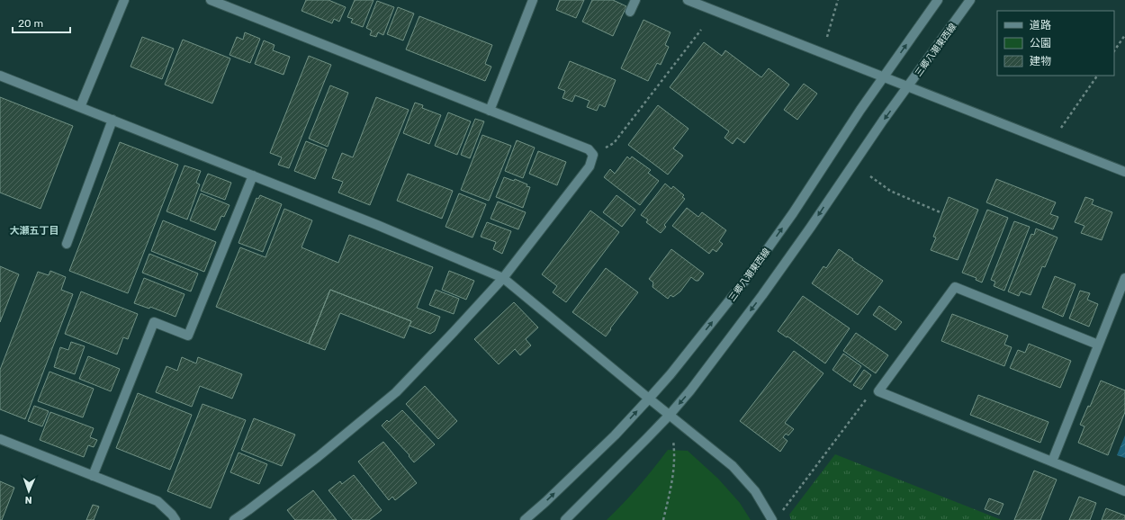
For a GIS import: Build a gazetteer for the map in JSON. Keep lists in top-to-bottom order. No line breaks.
{"streets":{"street":["三郷八潮東西線"]},"districts":["大瀬五丁目"],"legend":["道路","公園","建物"],"scale_bar":"20 m","north":"bottom"}
